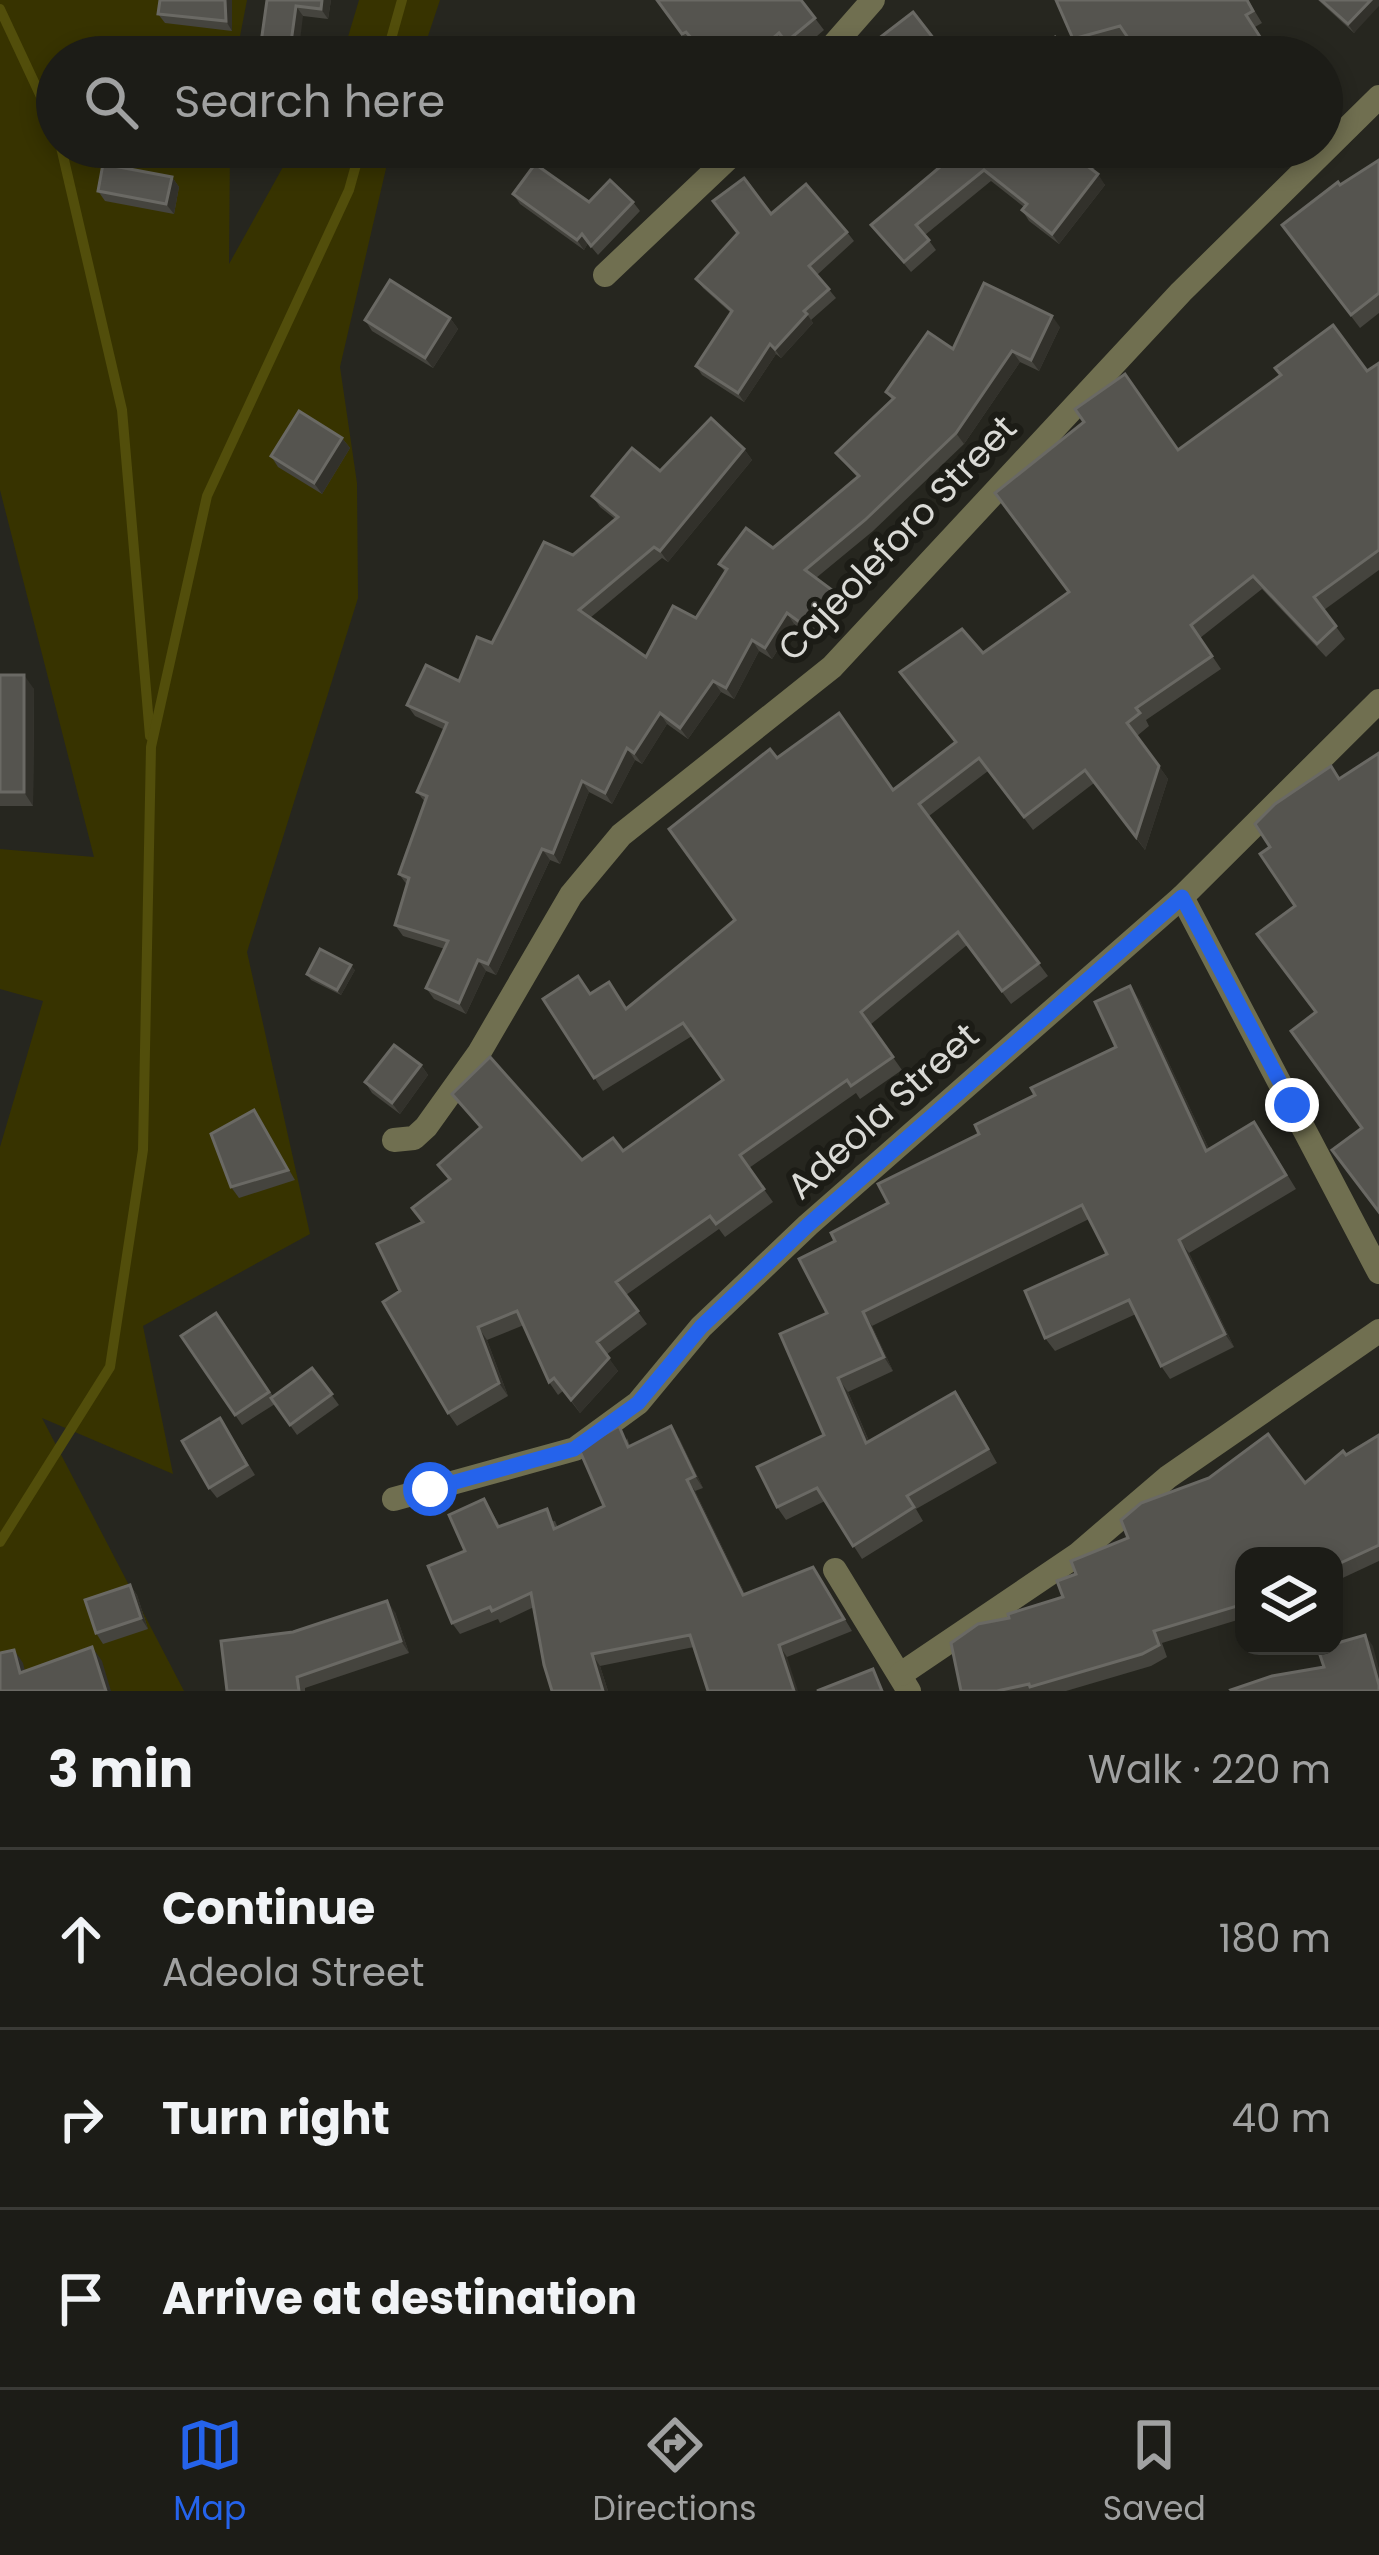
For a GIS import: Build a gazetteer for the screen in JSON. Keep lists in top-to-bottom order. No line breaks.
{"streets":{"street":["Cajeoleforo Street","Adeola Street"]},"page":{"search":"Search here","heading":["3 min","Walk · 220 m"],"list":[["Continue","Adeola Street","180 m"],["Turn right","40 m"],"Arrive at destination"],"nav":["Map","Directions","Saved"]}}
